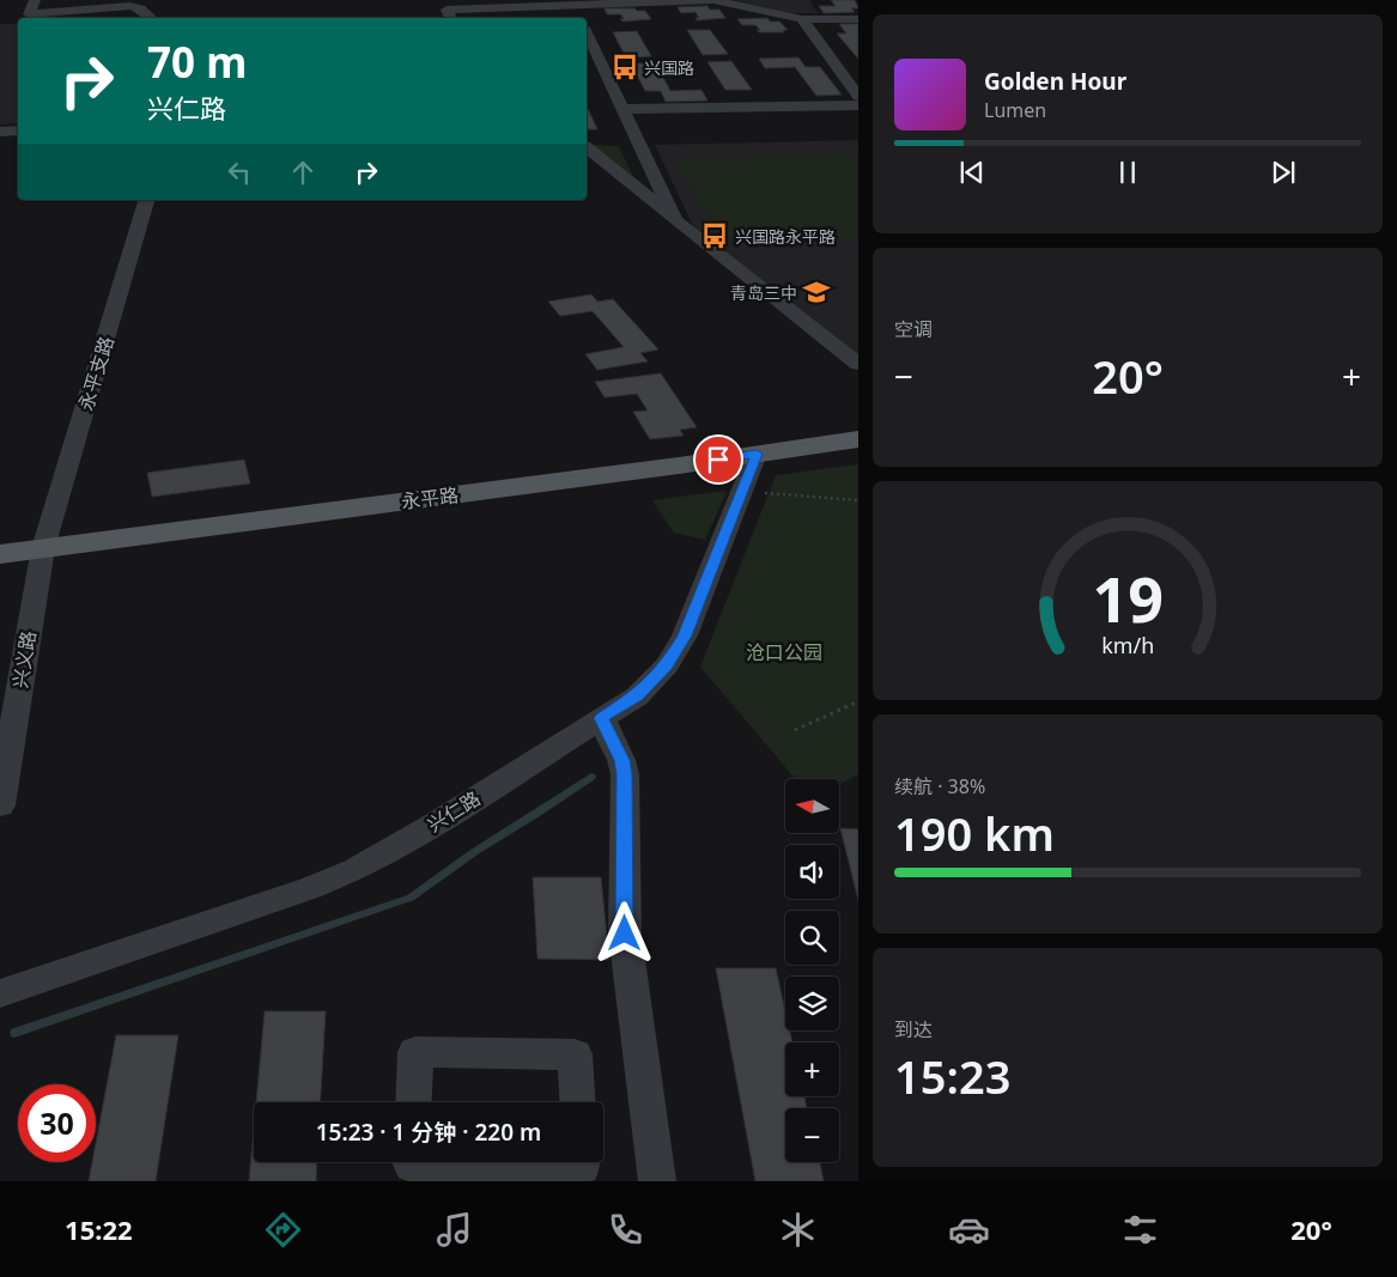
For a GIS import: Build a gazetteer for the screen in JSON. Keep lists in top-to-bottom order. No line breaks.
{"streets":{"main road":["永平路"],"street":["永平支路","兴义路","兴仁路"]},"crossings":[["永平支路","永平路"],["永平支路","兴义路"],["永平路","兴义路"],["永平路","兴仁路"]],"parks":["沧口公园"],"places":{"bus stop":["兴国路","兴国路永平路"],"school or university":["青岛三中"]},"north":"left","page":{"turn":["70 m","兴仁路"],"song":["Golden Hour","Lumen"],"tile":["空调",["续航 · 38%","190 km"],["到达","15:23"]],"heat":["−","20°","+"],"map_buttons":["+","−"],"limit":"30","trip":"15:23 · 1 分钟 · 220 m","tabs":["15:22","20°"],"gauge":["19","km/h"]}}
